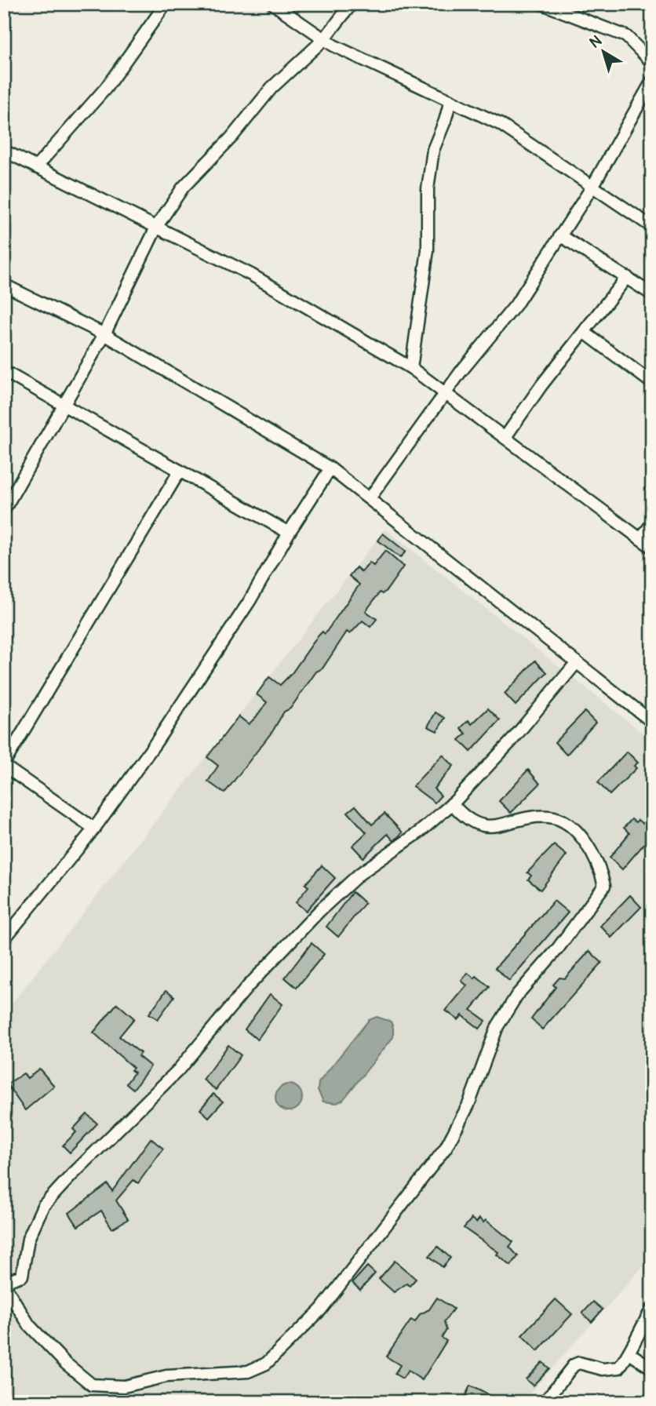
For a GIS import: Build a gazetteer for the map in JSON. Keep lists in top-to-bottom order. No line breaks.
{"north":"top left"}
